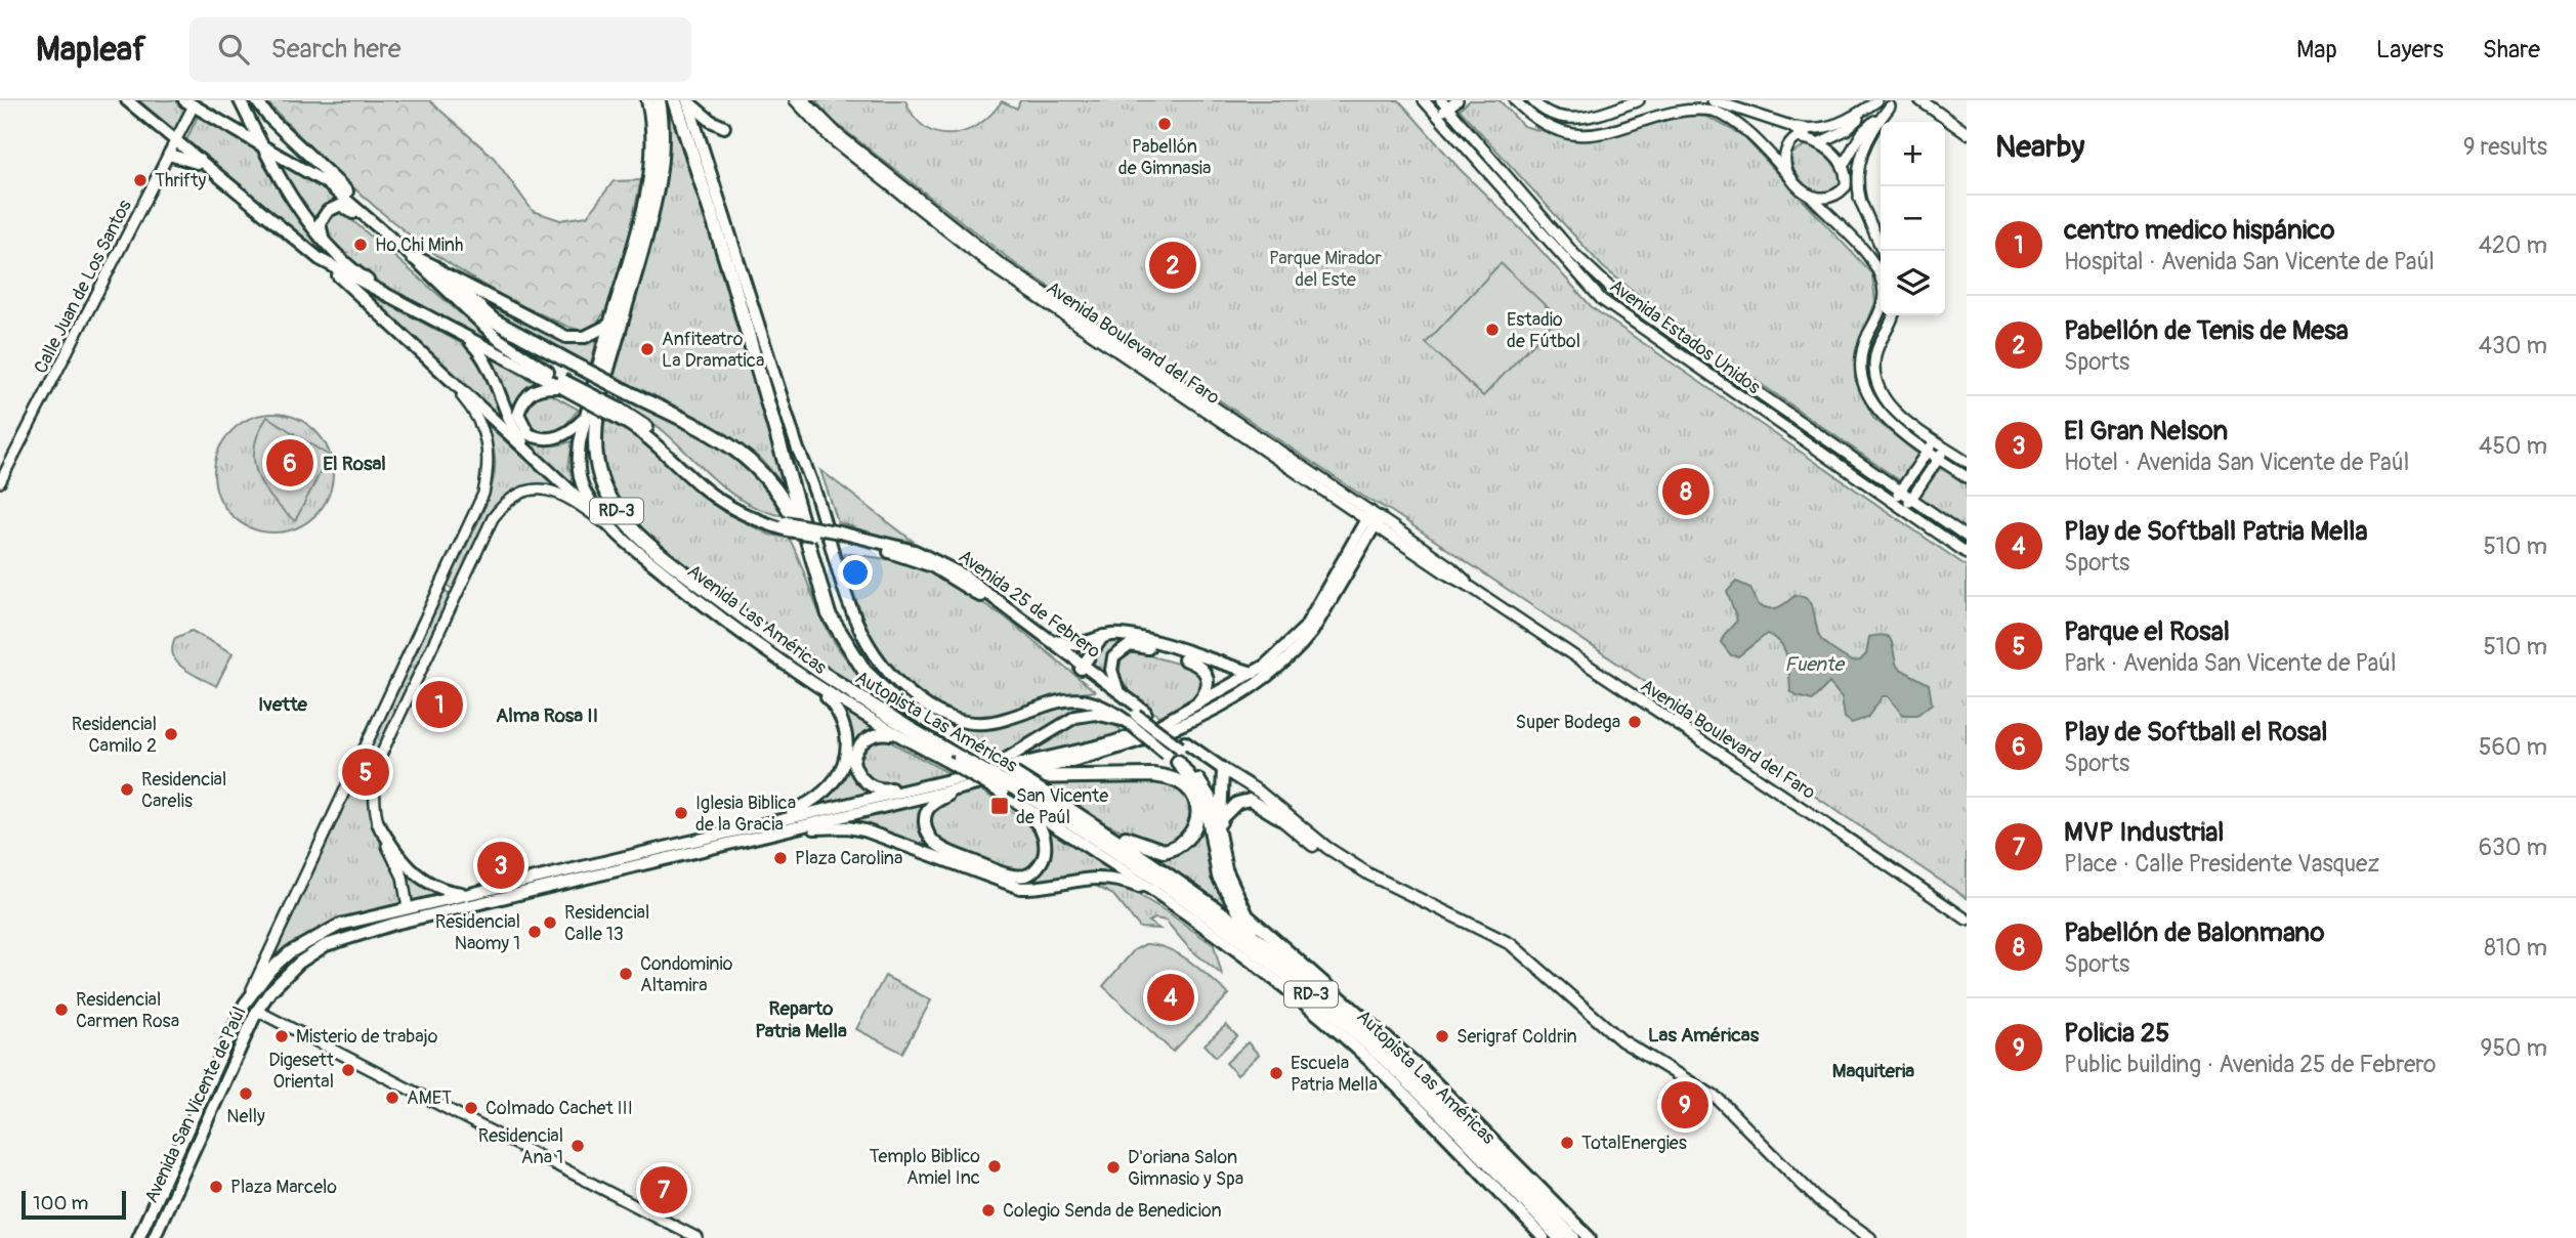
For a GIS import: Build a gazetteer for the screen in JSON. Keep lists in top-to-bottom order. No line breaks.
{"streets":{"highway":["RD-3","Autopista Las Américas"],"main road":["Avenida 25 de Febrero","Avenida Las Américas","Avenida San Vicente de Paúl"],"street":["Calle Juan de Los Santos","Avenida Estados Unidos","Avenida Boulevard del Faro"]},"crossings":[["Avenida Boulevard del Faro","Avenida San Vicente de Paúl"]],"districts":["El Rosal","Ivette","Alma Rosa II","Reparto Patria Mella","Las Américas","Maquiteria"],"water":["Fuente"],"parks":["Parque Mirador del Este"],"places":{"other":["Pabellón de Gimnasia","Thrifty","Ho Chi Minh","Estadio de Fútbol","Anfiteatro La Dramatica","Super Bodega","Residencial Camilo 2","Residencial Carelis","Iglesia Biblica de la Gracia","Plaza Carolina","Residencial Calle 13","Residencial Naomy 1","Condominio Altamira","Residencial Carmen Rosa","Misterio de trabajo","Serigraf Coldrin","Digesett Oriental","Escuela Patria Mella","Nelly","AMET","Colmado Cachet III","TotalEnergies","Residencial Ana 1","Templo Biblico Amiel Inc","D'oriana Salon Gimnasio y Spa","Plaza Marcelo","Colegio Senda de Benedicion"],"transit":["San Vicente de Paúl"]},"scale_bar":"100 m","page":{"header":"Mapleaf","search":"Search here","nav":["Map","Layers","Share"],"heading":["Nearby","9 results"],"map_buttons":["+","−"],"list":[{"mark":"1","name":"centro medico hispánico","note":"Hospital · Avenida San Vicente de Paúl","value":"420 m"},{"mark":"2","name":"Pabellón de Tenis de Mesa","note":"Sports","value":"430 m"},{"mark":"3","name":"El Gran Nelson","note":"Hotel · Avenida San Vicente de Paúl","value":"450 m"},{"mark":"4","name":"Play de Softball Patria Mella","note":"Sports","value":"510 m"},{"mark":"5","name":"Parque el Rosal","note":"Park · Avenida San Vicente de Paúl","value":"510 m"},{"mark":"6","name":"Play de Softball el Rosal","note":"Sports","value":"560 m"},{"mark":"7","name":"MVP Industrial","note":"Place · Calle Presidente Vasquez","value":"630 m"},{"mark":"8","name":"Pabellón de Balonmano","note":"Sports","value":"810 m"},{"mark":"9","name":"Policia 25","note":"Public building · Avenida 25 de Febrero","value":"950 m"}],"pins":["2","6","8","1","5","3","4","9","7"],"scale":"100 m"}}
